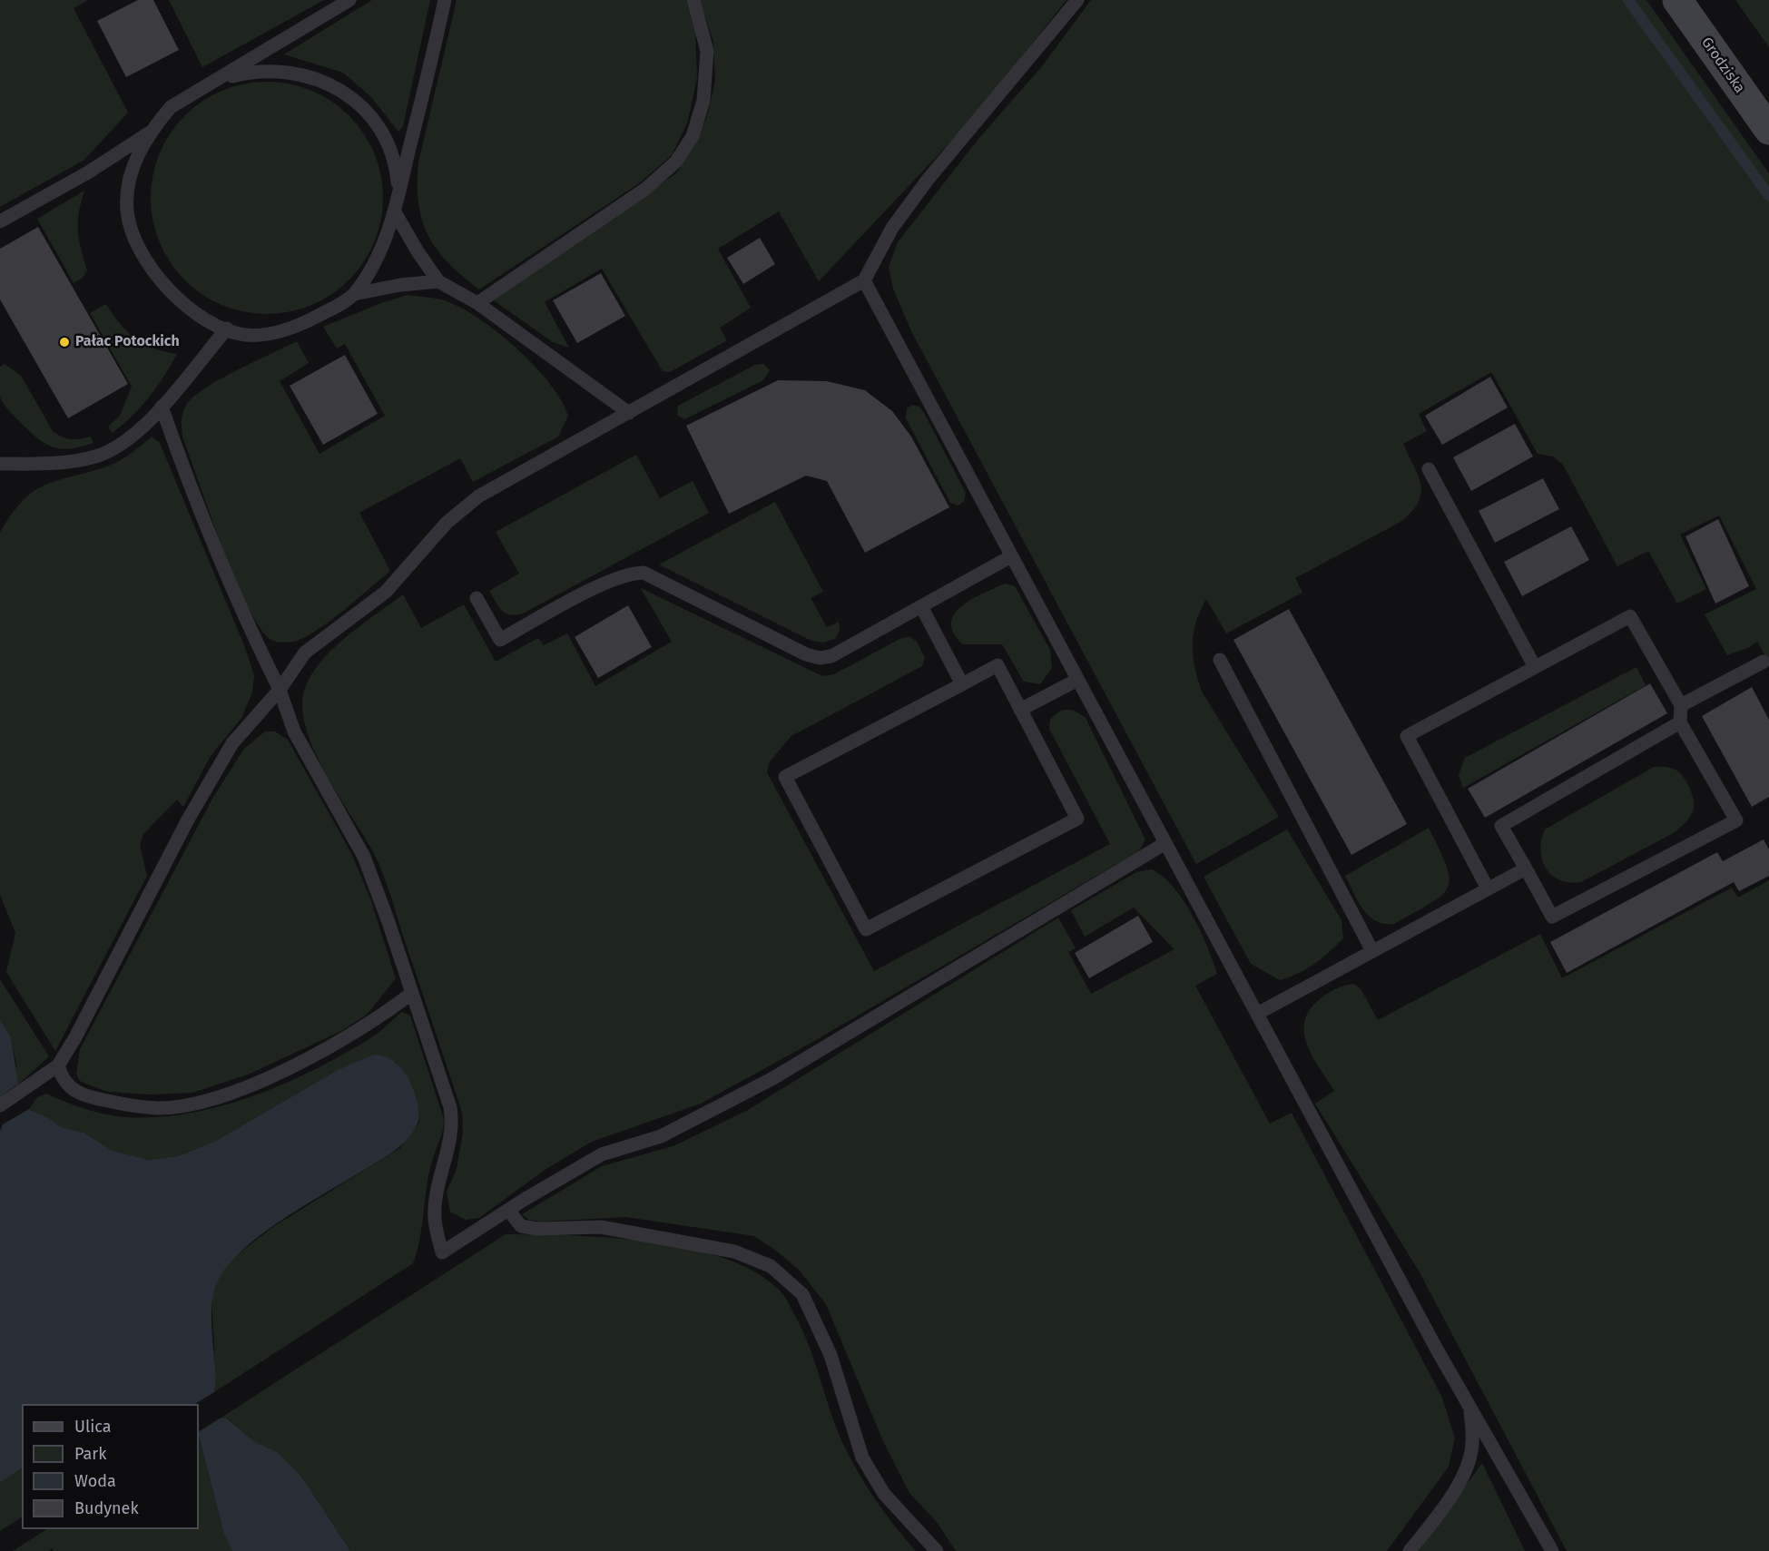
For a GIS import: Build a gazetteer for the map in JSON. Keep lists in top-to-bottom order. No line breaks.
{"streets":{"main road":["Grodziska"]},"places":["Pałac Potockich"],"legend":["Ulica","Park","Woda","Budynek"]}
